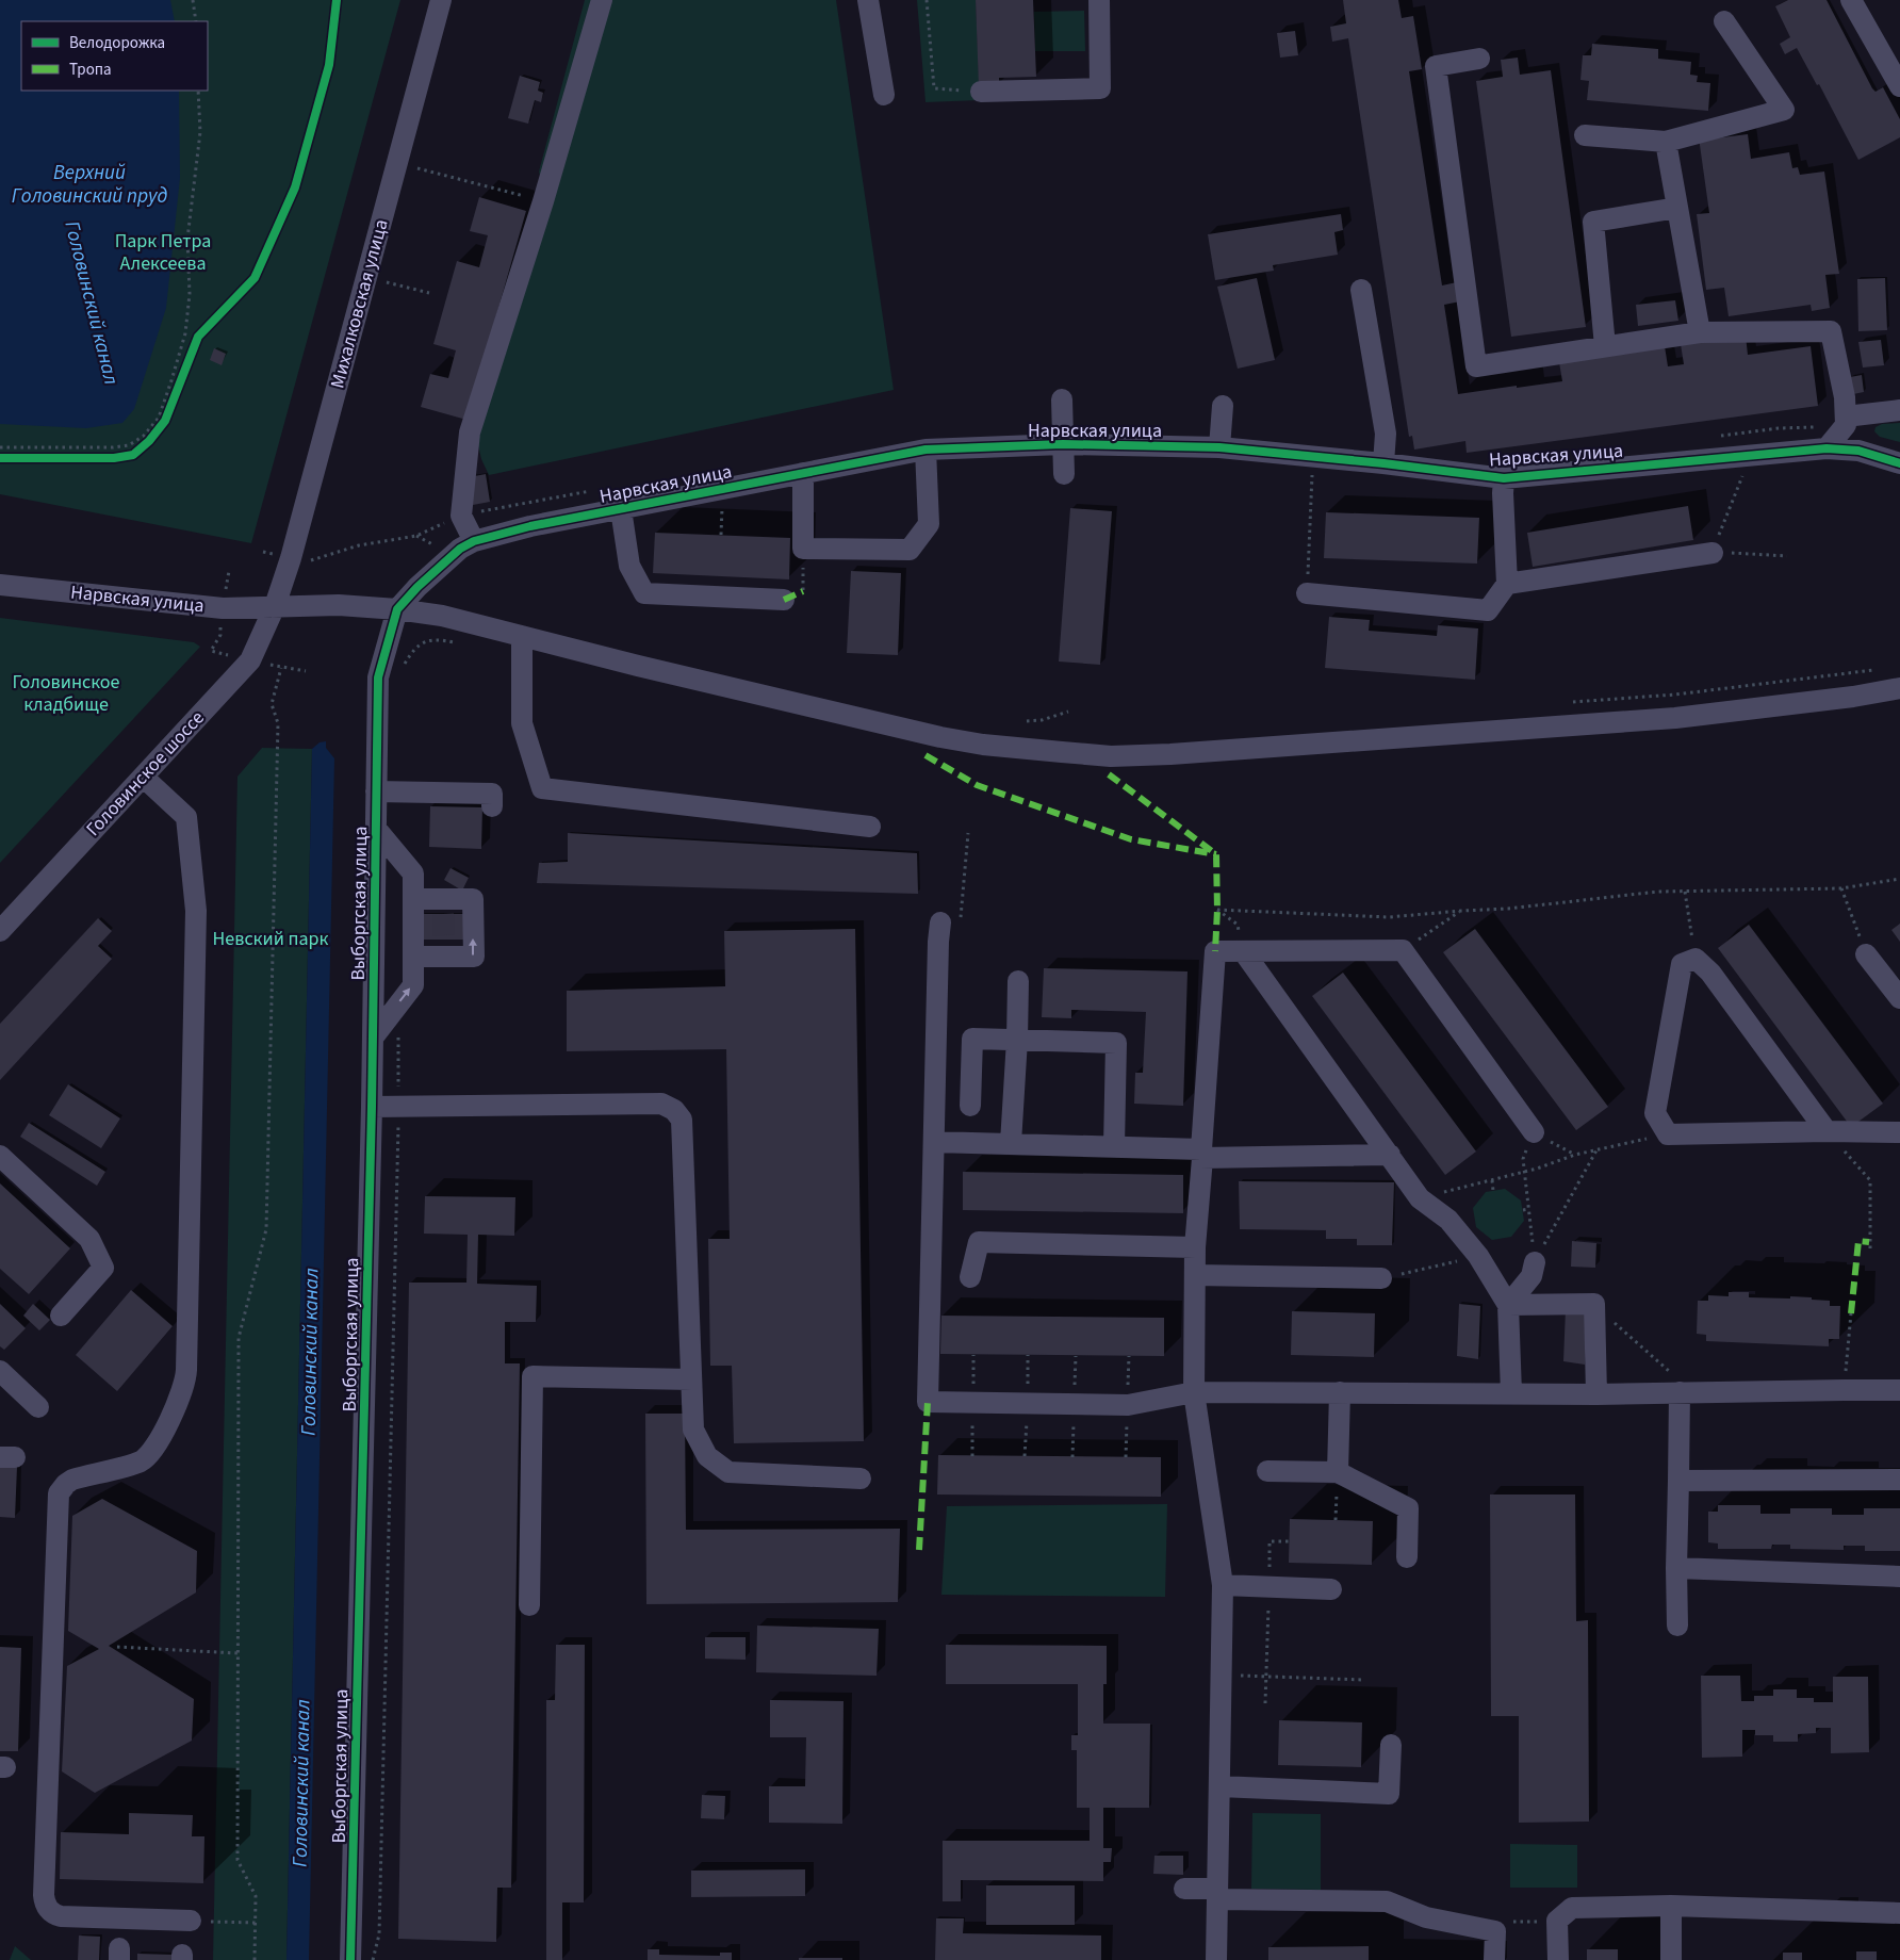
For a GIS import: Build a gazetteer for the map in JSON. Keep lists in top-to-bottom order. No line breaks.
{"streets":{"street":["Михалковская улица","Нарвская улица","Головинское шоссе","Выборгская улица"]},"crossings":[["Михалковская улица","Нарвская улица"],["Михалковская улица","Головинское шоссе"],["Нарвская улица","Головинское шоссе"],["Нарвская улица","Выборгская улица"]],"water":["Верхний Головинский пруд","Головинский канал"],"parks":["Парк Петра Алексеева","Головинское кладбище","Невский парк"],"legend":["Велодорожка","Тропа"]}
